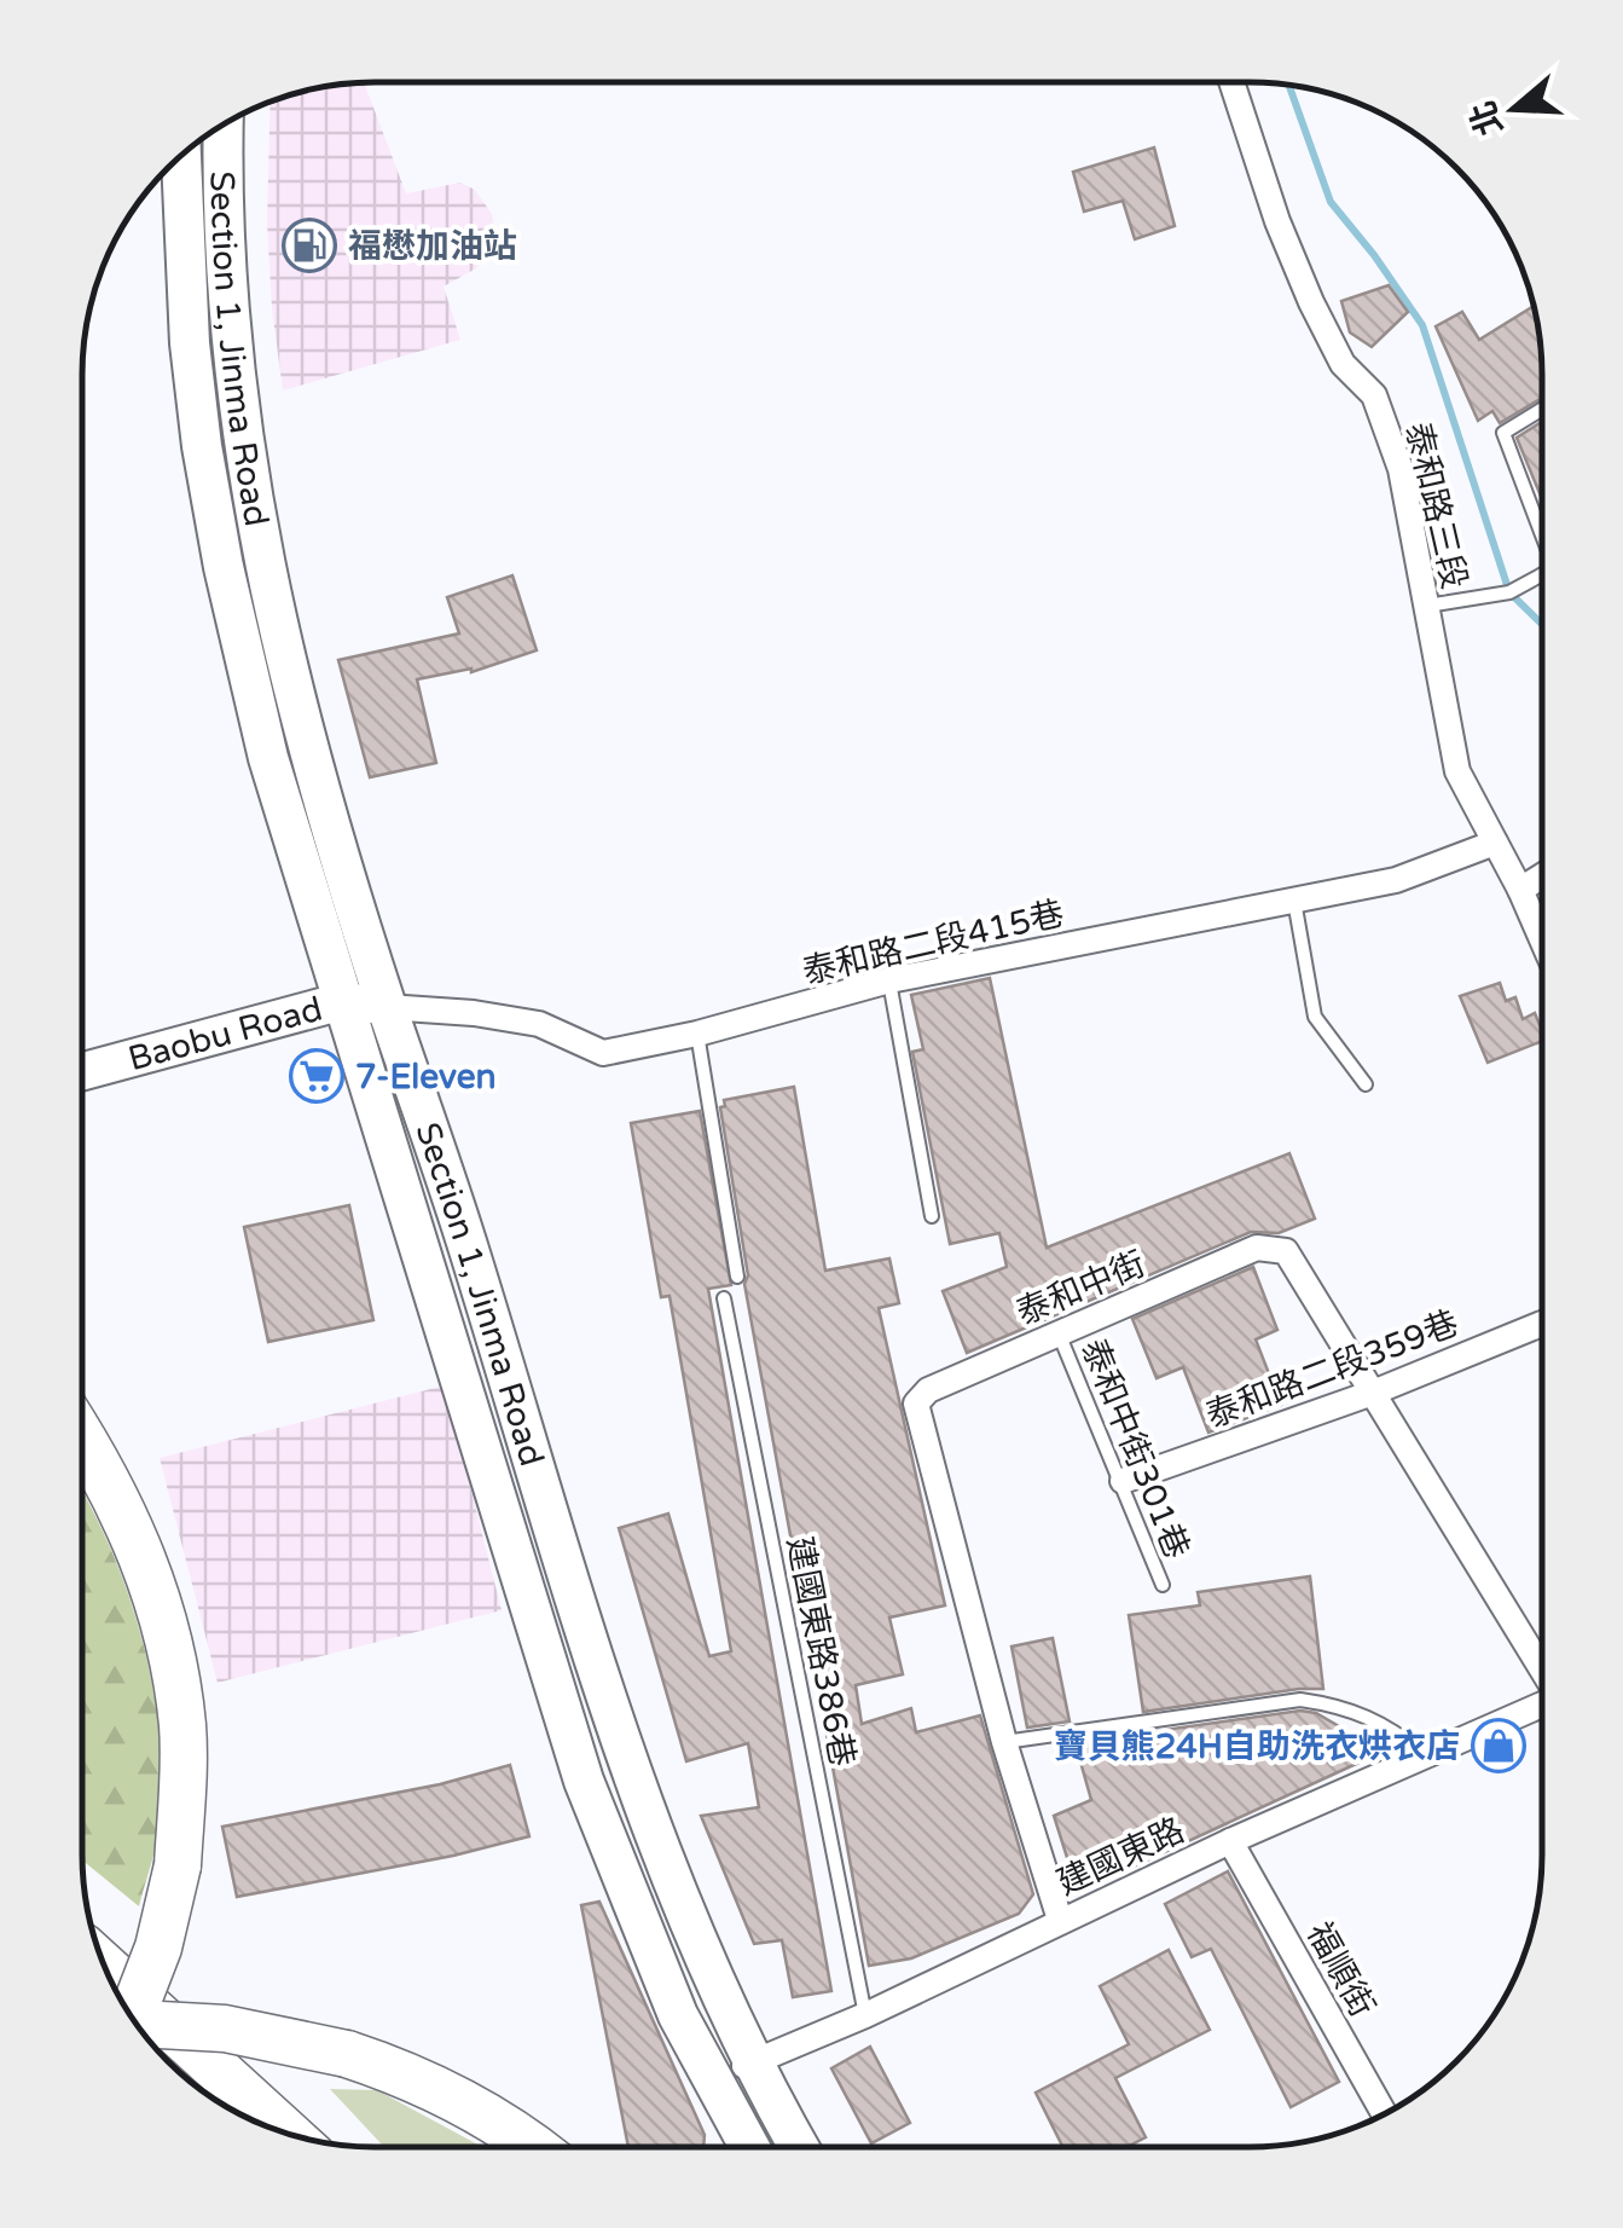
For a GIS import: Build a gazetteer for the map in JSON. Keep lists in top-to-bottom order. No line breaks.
{"streets":{"main road":["Section 1, Jinma Road"],"street":["泰和路三段","泰和路二段415巷","Baobu Road","泰和中街","泰和路二段359巷","建國東路","福順街"],"lane":["泰和中街301巷","建國東路386巷"]},"crossings":[["Section 1, Jinma Road","泰和路二段415巷"],["Section 1, Jinma Road","Baobu Road"],["Section 1, Jinma Road","建國東路"],["泰和路三段","泰和路二段415巷"],["泰和路二段415巷","Baobu Road"],["泰和中街","泰和路二段359巷"],["泰和中街","泰和中街301巷"],["泰和中街","建國東路"],["泰和路二段359巷","泰和中街301巷"],["建國東路386巷","建國東路"],["建國東路","福順街"]],"places":{"fuel station":["福懋加油站"],"supermarket":["7-Eleven"],"shop":["寶貝熊24H自助洗衣烘衣店"]},"north":"left"}
